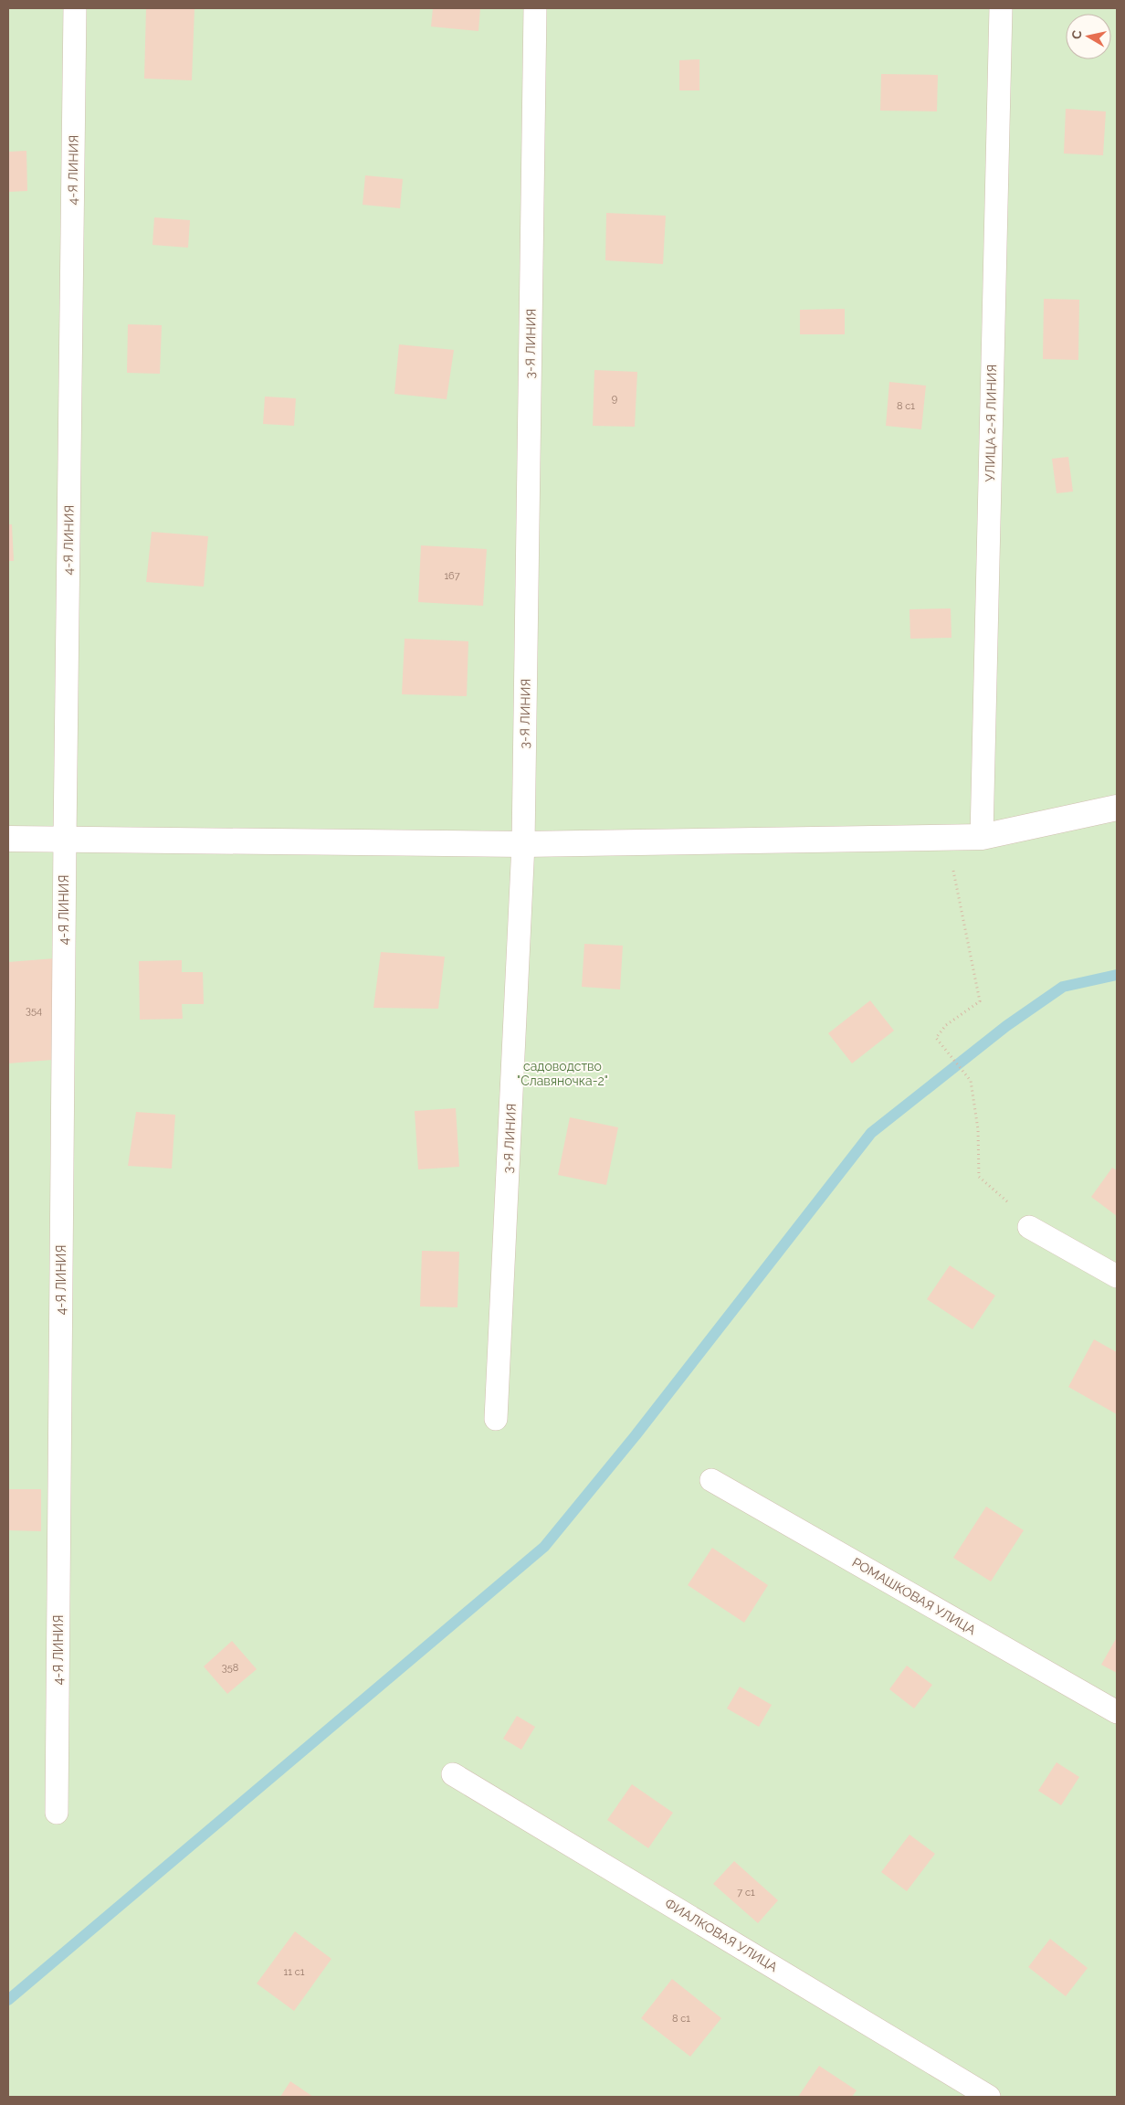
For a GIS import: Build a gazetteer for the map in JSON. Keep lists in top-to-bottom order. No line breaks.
{"streets":{"lane":["4-Я ЛИНИЯ","3-Я ЛИНИЯ","УЛИЦА 2-Я ЛИНИЯ","РОМАШКОВАЯ УЛИЦА","ФИАЛКОВАЯ УЛИЦА"]},"parks":["садоводство \"Славяночка-2\""],"house_numbers":["9","8 с1","167","354","358","7 с1","11 с1","8 с1"],"north":"left"}
